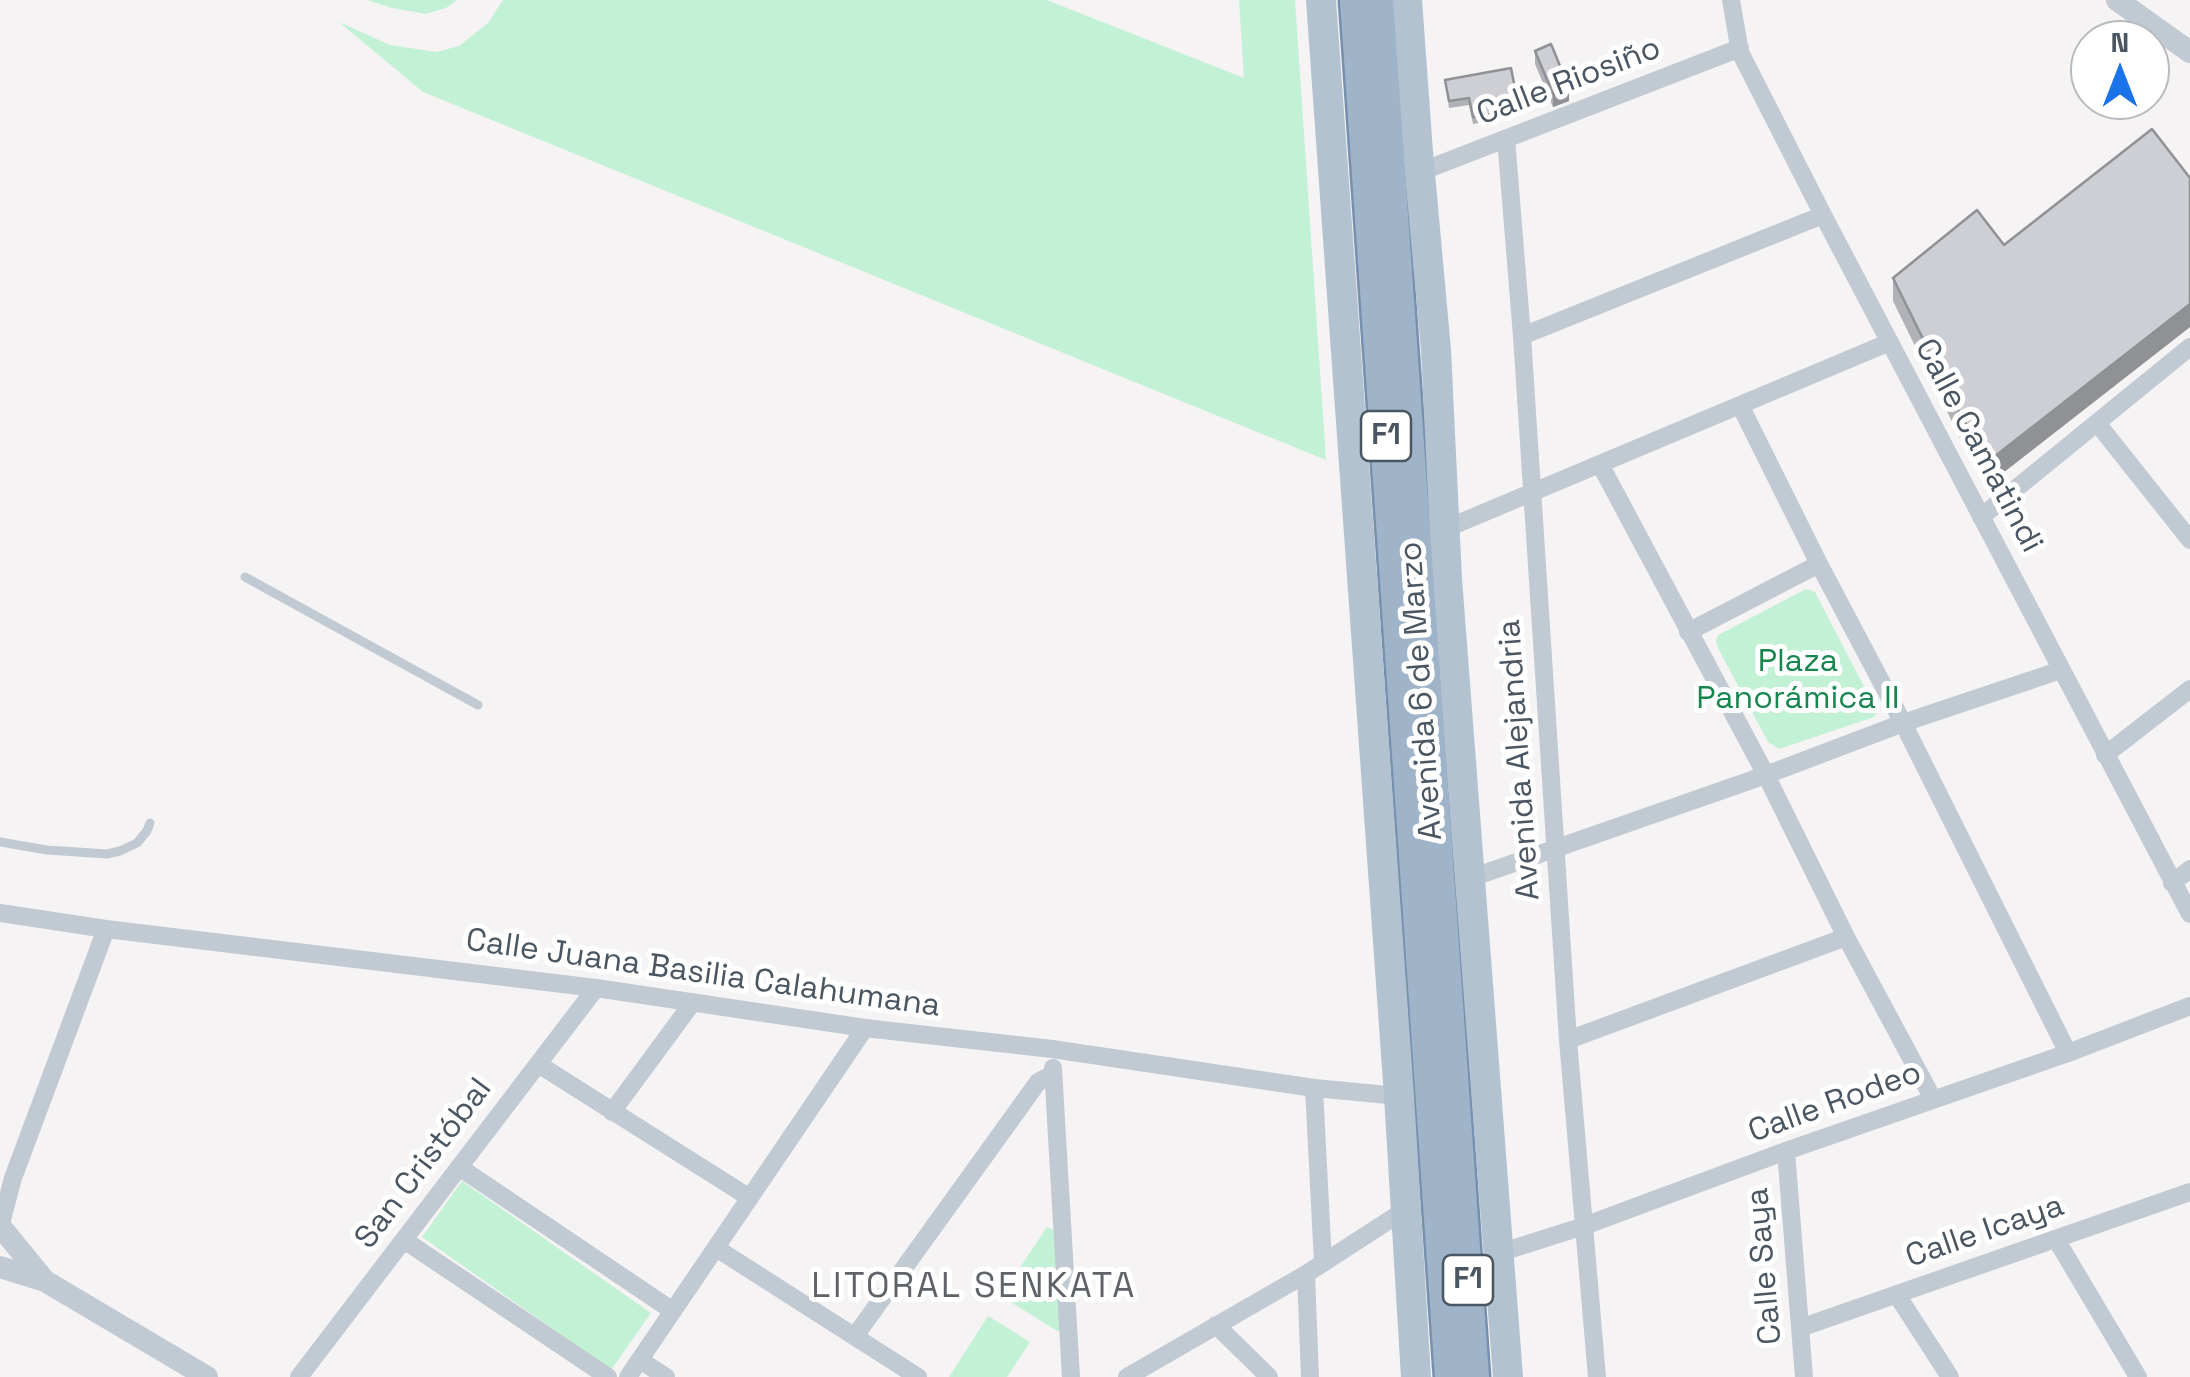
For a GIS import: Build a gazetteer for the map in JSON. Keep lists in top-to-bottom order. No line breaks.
{"streets":{"highway":["F1","Avenida 6 de Marzo"],"street":["Calle Riosiño","Calle Camatindi","Avenida Alejandria","Calle Juana Basilia Calahumana","Calle Rodeo","San Cristóbal","Calle Icaya","Calle Saya"]},"crossings":[["Calle Riosiño","Calle Camatindi"],["Calle Riosiño","Avenida 6 de Marzo"],["Calle Riosiño","Avenida Alejandria"],["Avenida 6 de Marzo","Calle Juana Basilia Calahumana"],["Avenida 6 de Marzo","Calle Rodeo"],["Avenida Alejandria","Calle Rodeo"],["Calle Juana Basilia Calahumana","San Cristóbal"],["Calle Rodeo","Calle Saya"],["Calle Icaya","Calle Saya"]],"districts":["LITORAL SENKATA"],"parks":["Plaza Panorámica II"],"north":"top"}
